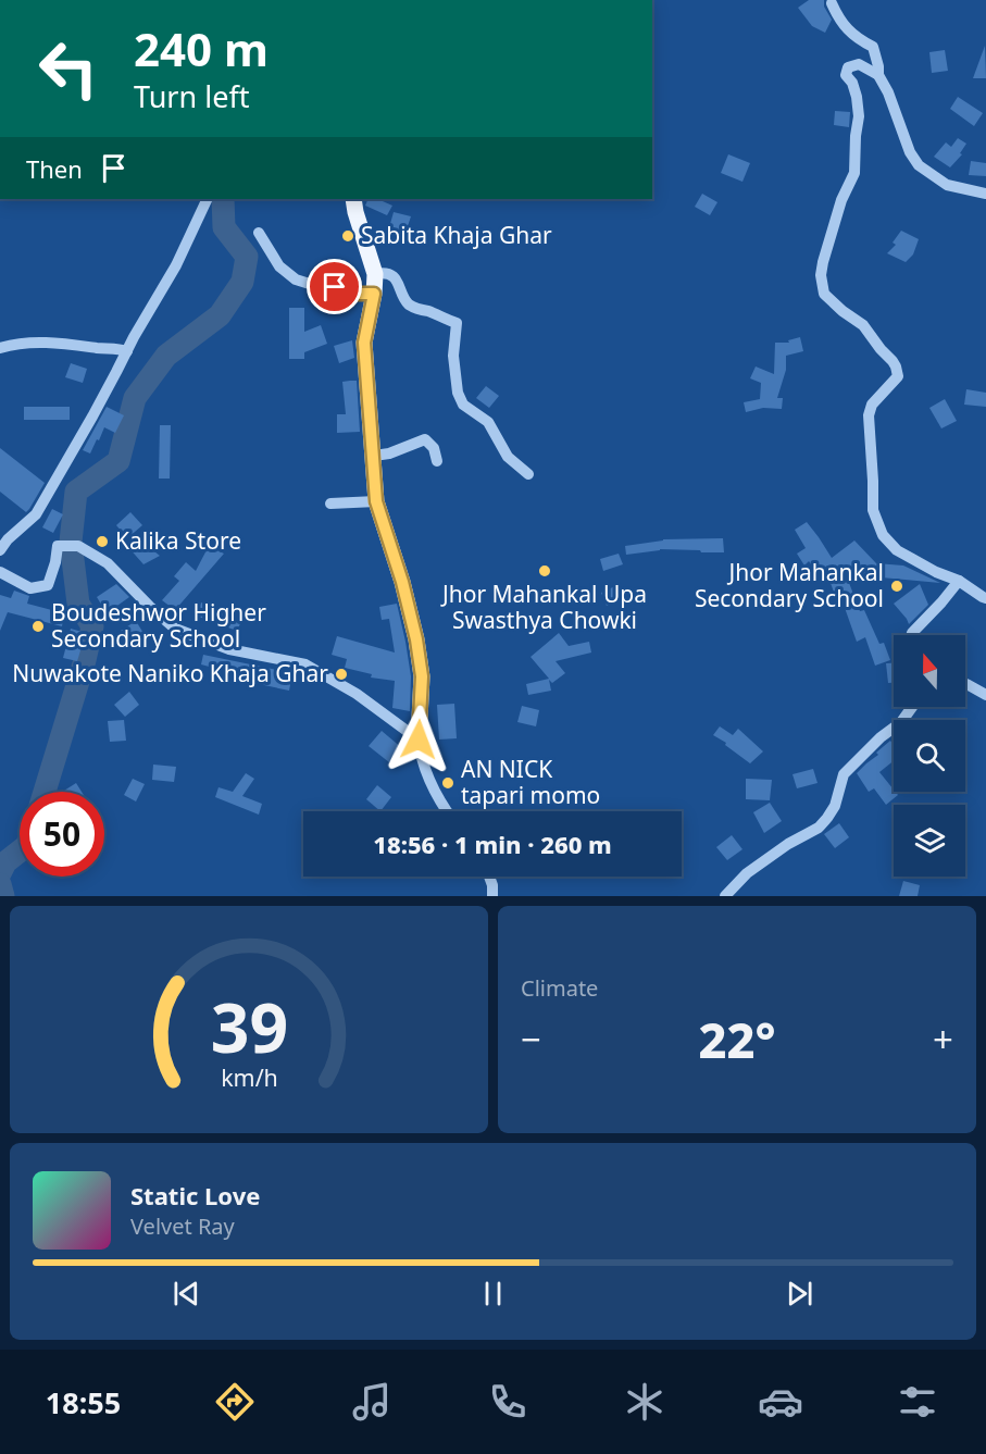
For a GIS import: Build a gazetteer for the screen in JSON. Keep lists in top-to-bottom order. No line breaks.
{"places":["Sabita Khaja Ghar","Kalika Store","Jhor Mahankal Upa Swasthya Chowki","Jhor Mahankal Secondary School","Boudeshwor Higher Secondary School","Nuwakote Naniko Khaja Ghar","AN NICK tapari momo"],"north":"top","page":{"turn":["240 m","Turn left"],"then":"Then","limit":"50","trip":"18:56 · 1 min · 260 m","tile":"Climate","heat":["−","22°","+"],"song":["Static Love","Velvet Ray"],"tabs":"18:55","gauge":["39","km/h"]}}
